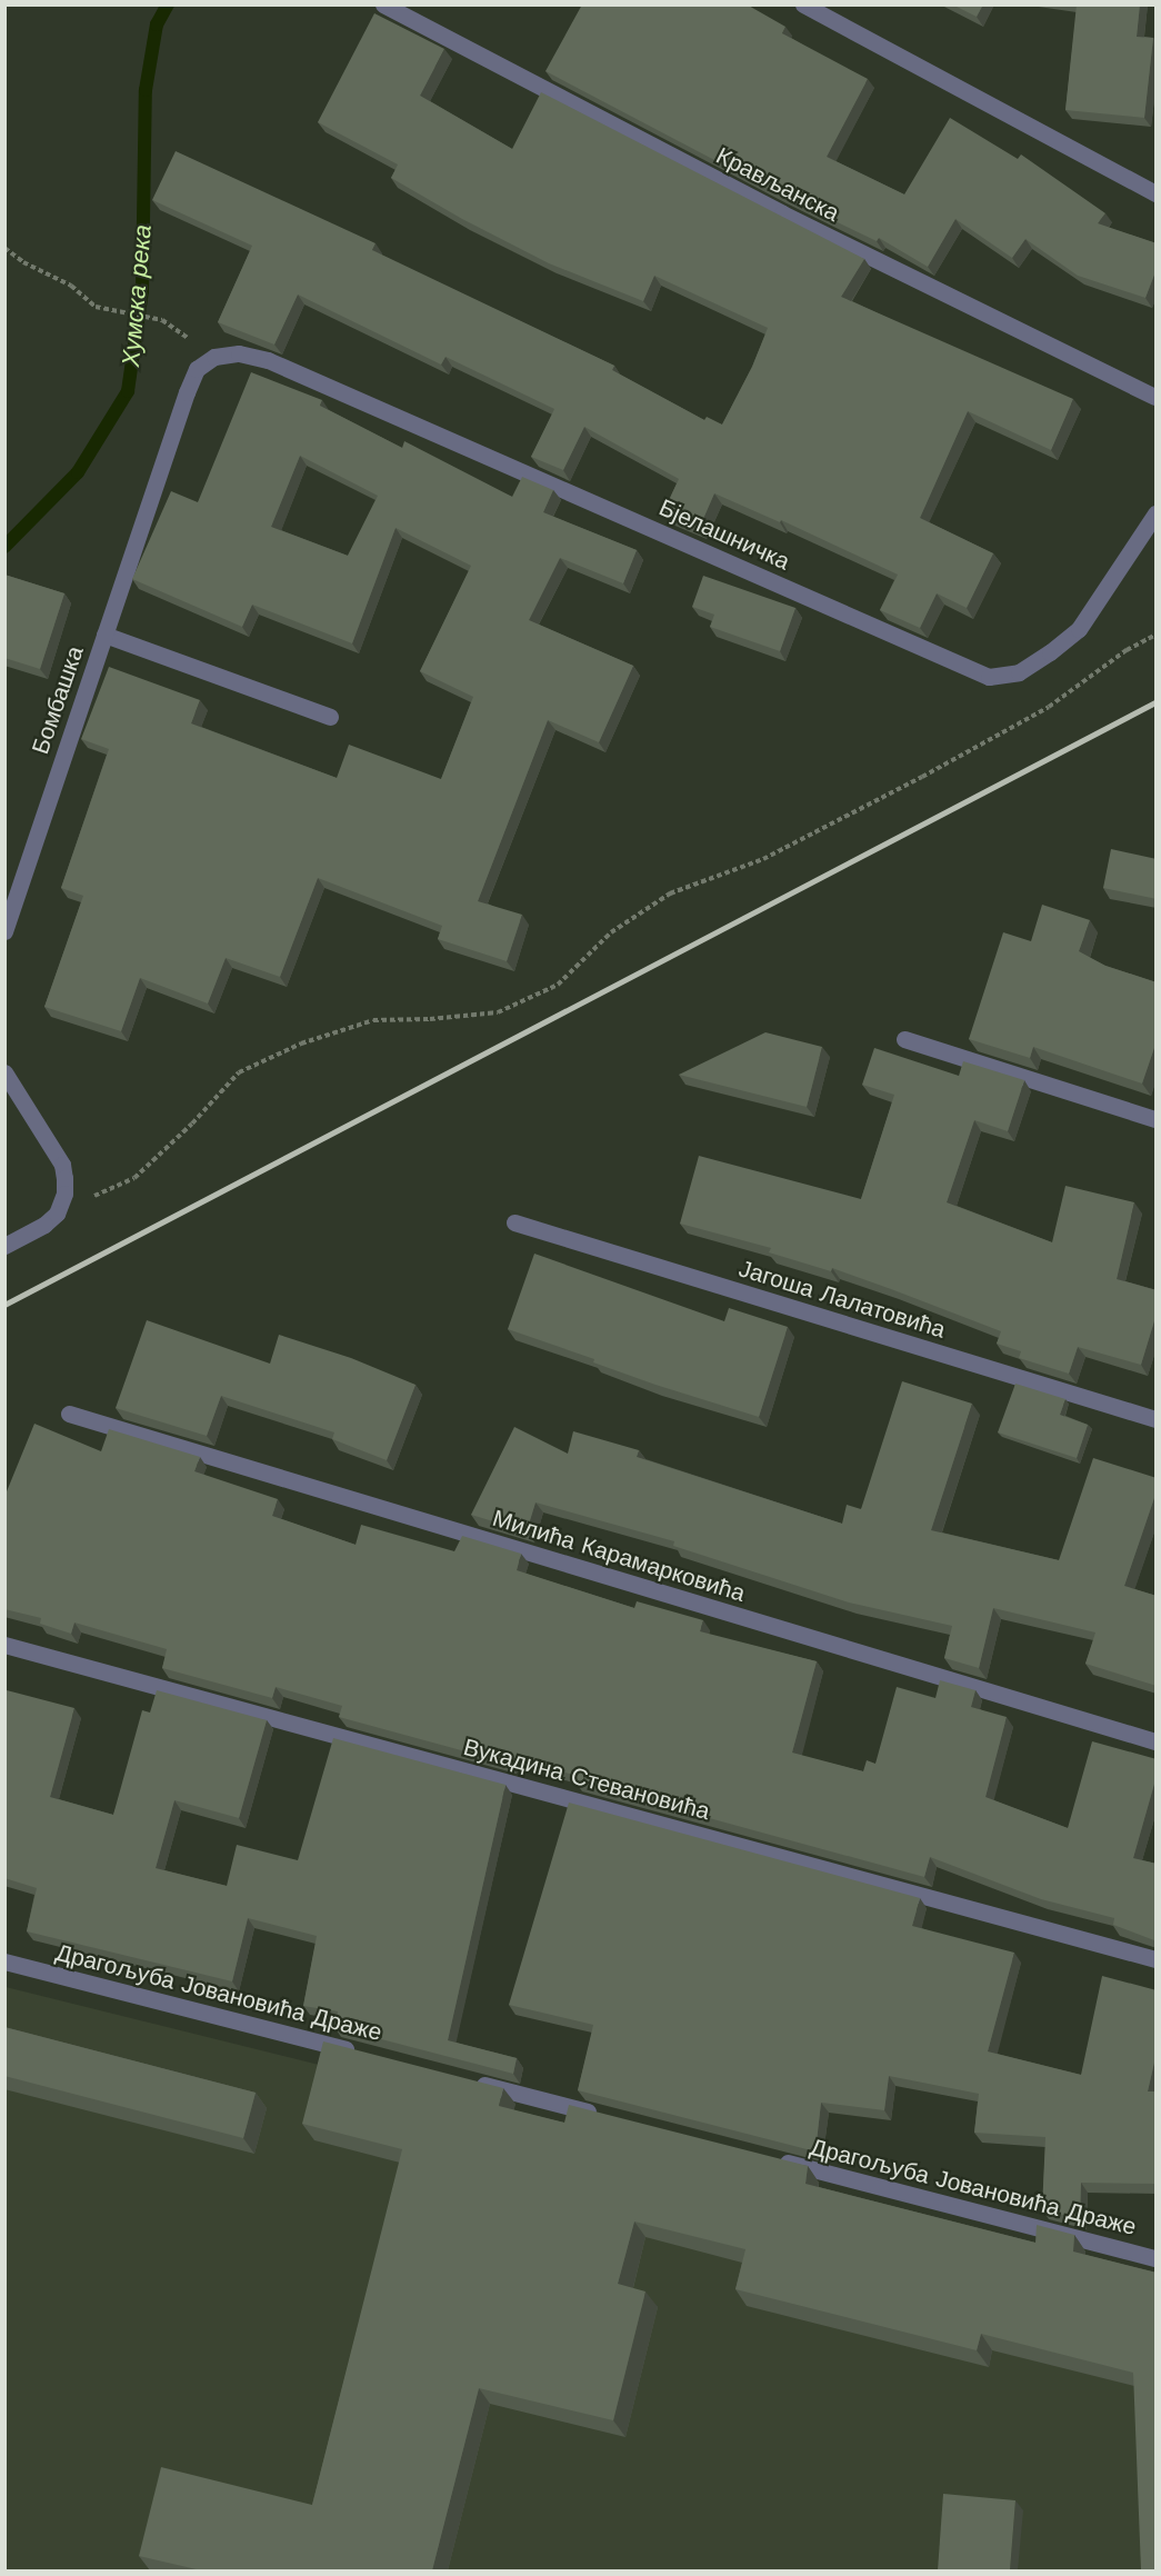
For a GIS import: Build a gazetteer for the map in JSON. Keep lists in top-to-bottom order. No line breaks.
{"streets":{"street":["Крављанска","Бјелашничка","Бомбашка","Јагоша Лалатовића","Милића Карамарковића","Вукадина Стевановића","Драгољуба Јовановића Драже"]},"crossings":[["Бјелашничка","Бомбашка"]],"water":["Хумска река"]}
